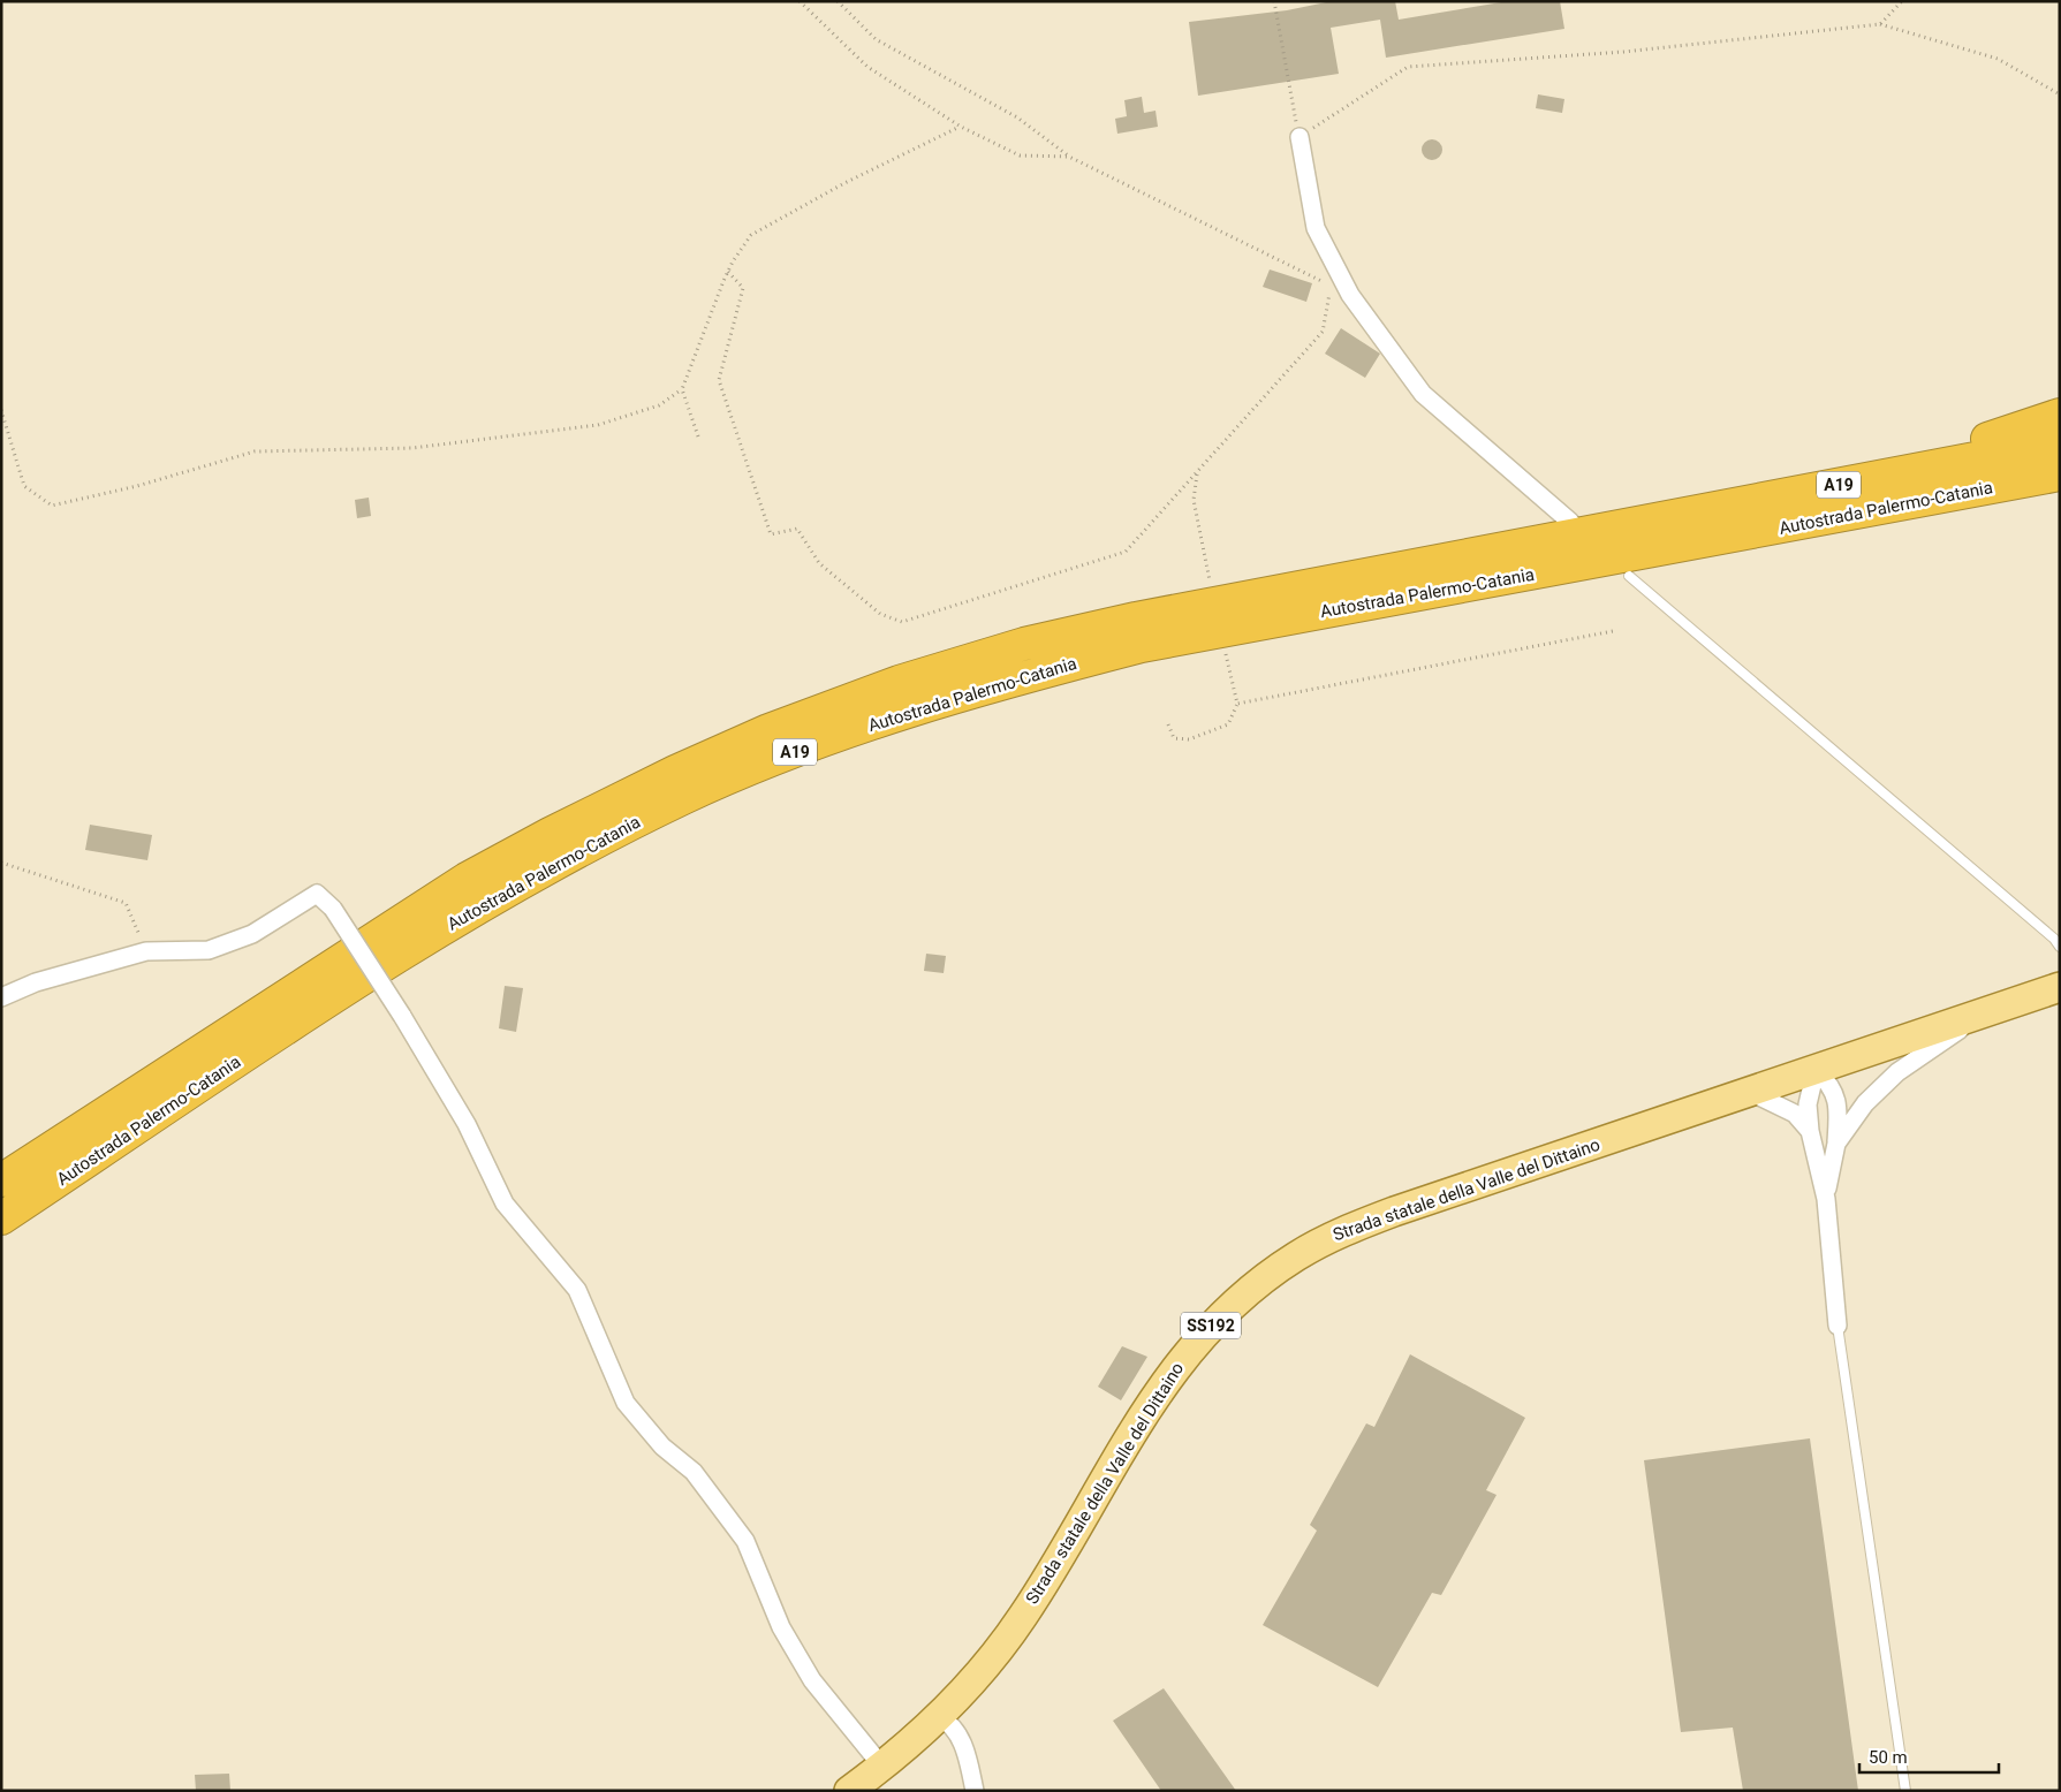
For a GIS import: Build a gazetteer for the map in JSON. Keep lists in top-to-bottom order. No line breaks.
{"streets":{"highway":["A19","Autostrada Palermo-Catania"],"main road":["Strada statale della Valle del Dittaino","SS192"]},"scale_bar":"50 m"}
